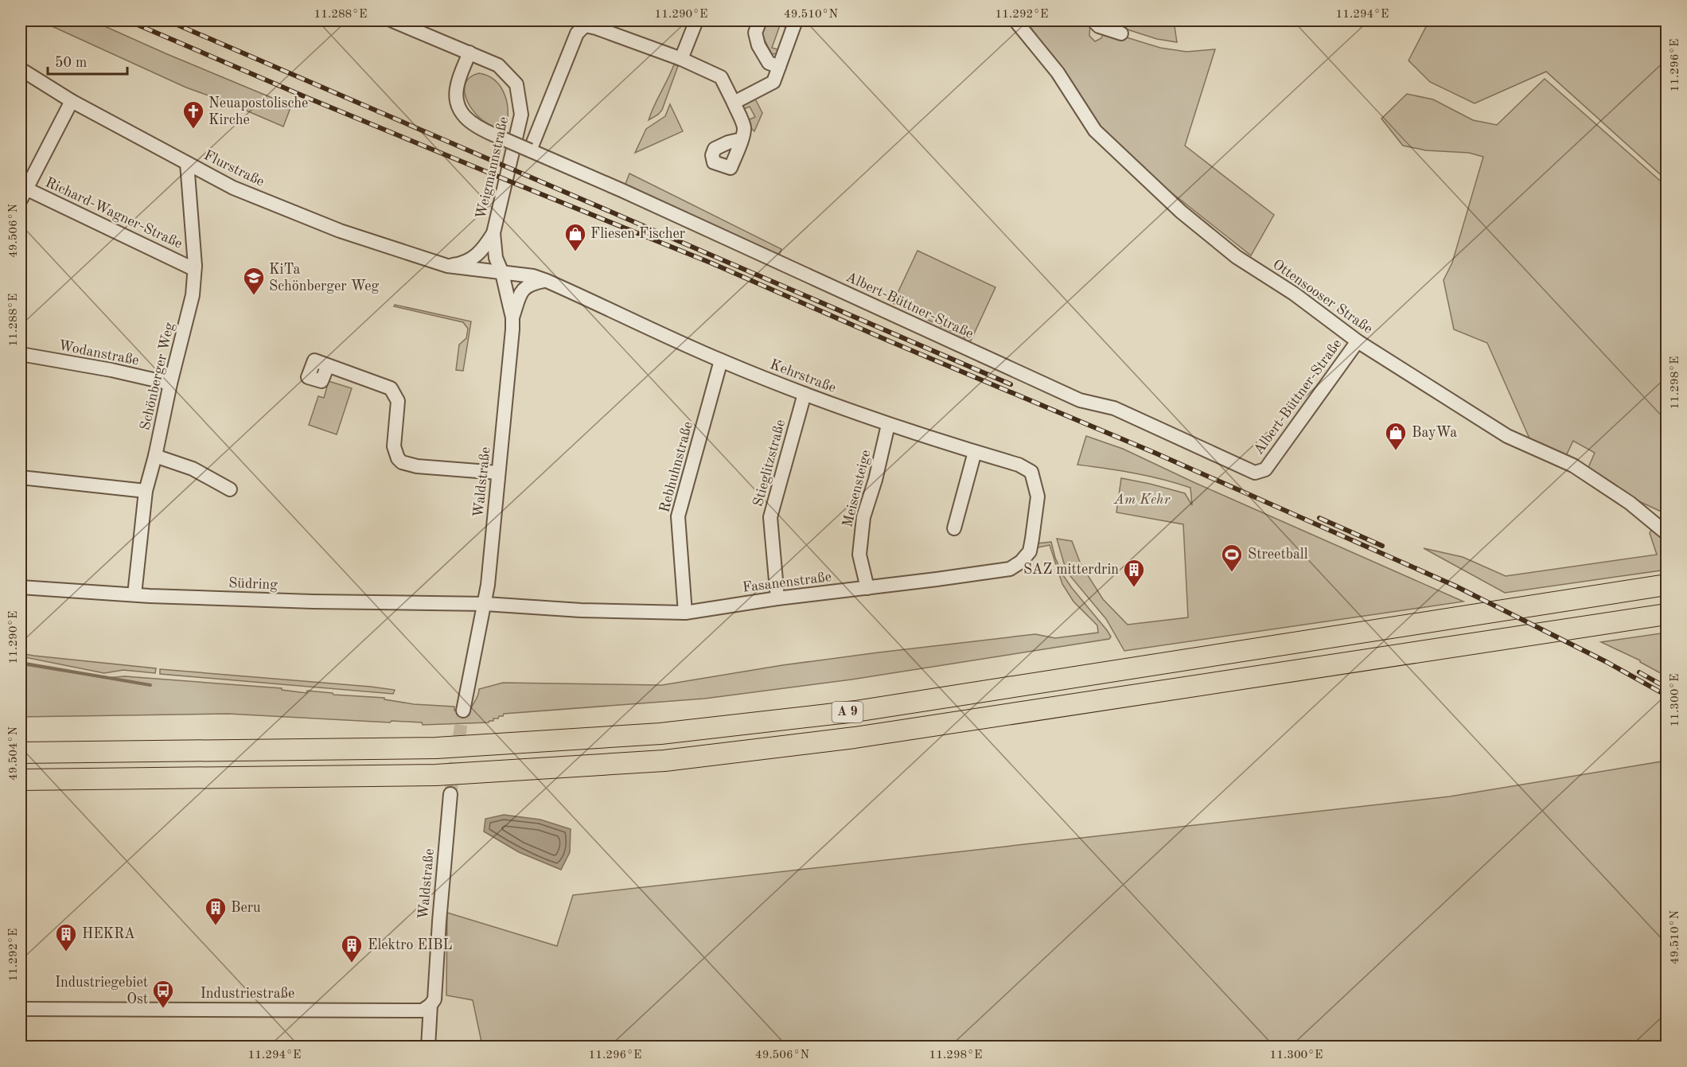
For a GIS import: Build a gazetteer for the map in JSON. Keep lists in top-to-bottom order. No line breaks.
{"streets":{"highway":["A 9"],"street":["Weigmannstraße","Flurstraße","Richard-Wagner-Straße","Ottensooser Straße","Albert-Büttner-Straße","Wodanstraße","Schönberger Weg","Kehrstraße","Stieglitzstraße","Rebhuhnstraße","Waldstraße","Meisensteige","Fasanenstraße","Südring","Industriestraße"]},"crossings":[["Weigmannstraße","Albert-Büttner-Straße"],["Weigmannstraße","Waldstraße"],["Flurstraße","Schönberger Weg"],["Flurstraße","Kehrstraße"],["Flurstraße","Waldstraße"],["Richard-Wagner-Straße","Schönberger Weg"],["Ottensooser Straße","Albert-Büttner-Straße"],["Wodanstraße","Schönberger Weg"],["Schönberger Weg","Südring"],["Kehrstraße","Stieglitzstraße"],["Kehrstraße","Rebhuhnstraße"],["Kehrstraße","Waldstraße"],["Kehrstraße","Meisensteige"],["Kehrstraße","Fasanenstraße"],["Stieglitzstraße","Fasanenstraße"],["Rebhuhnstraße","Fasanenstraße"],["Waldstraße","Fasanenstraße"],["Waldstraße","Südring"],["Waldstraße","Industriestraße"],["Meisensteige","Fasanenstraße"],["Fasanenstraße","Südring"]],"parks":["Am Kehr"],"places":{"church":["Neuapostolische Kirche"],"shop":["Fliesen Fischer","BayWa"],"school or university":["KiTa Schönberger Weg"],"sports":["Streetball"],"building":["SAZ mitterdrin","Beru","HEKRA","Elektro EIBL"],"bus stop":["Industriegebiet Ost"]},"scale_bar":"50 m","coordinates":["11.288°E","11.290°E","49.510°N","11.292°E","11.294°E","11.296°E","49.506°N","11.298°E","11.300°E","49.504°N"]}
